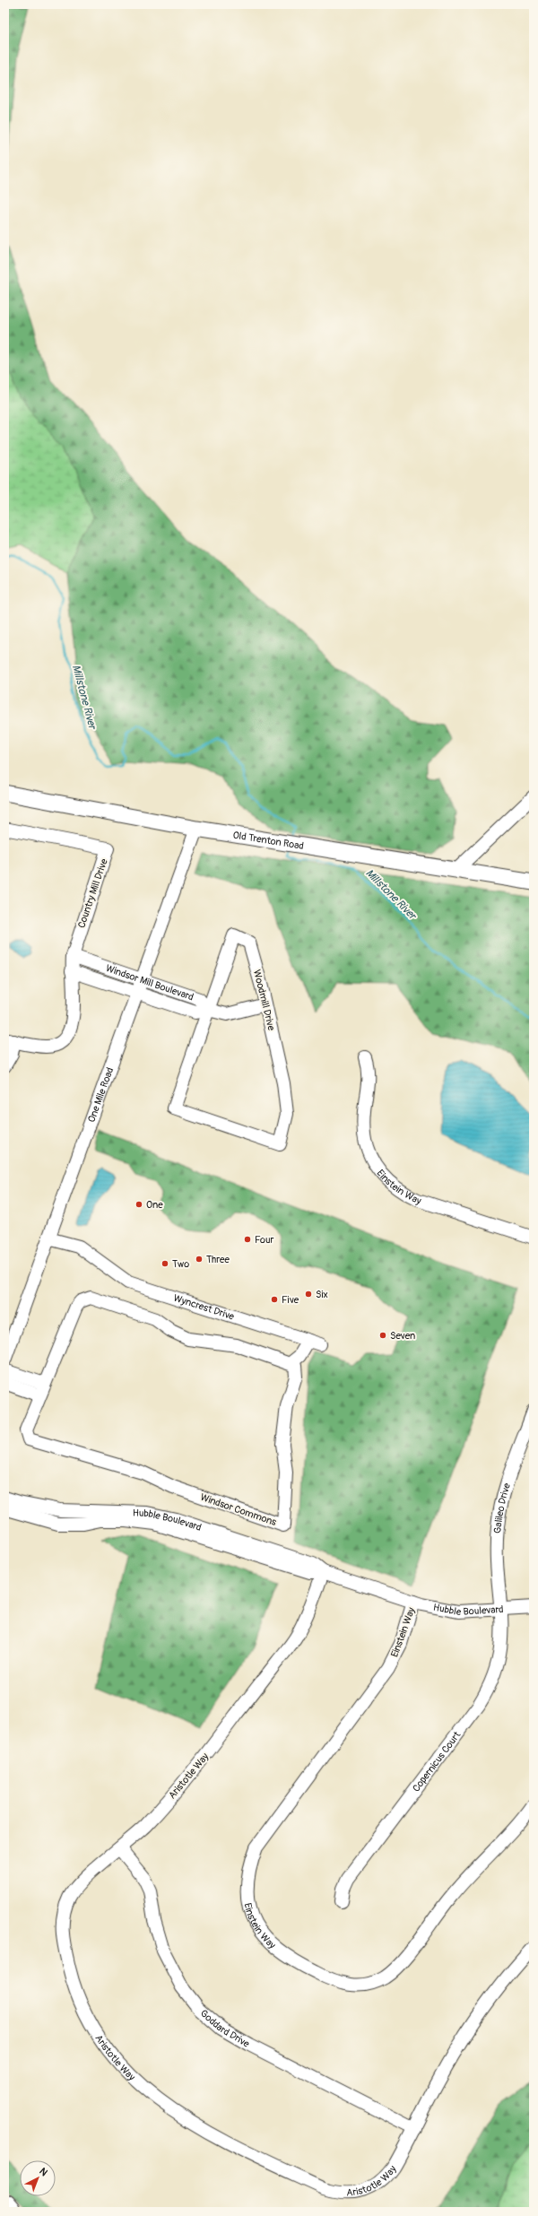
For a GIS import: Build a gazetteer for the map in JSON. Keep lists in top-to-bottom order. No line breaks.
{"streets":{"main road":["Old Trenton Road"],"street":["Country Mill Drive","Windsor Mill Boulevard","Woodmill Drive","One Mile Road","Einstein Way","Wyncrest Drive","Galileo Drive","Windsor Commons","Hubble Boulevard","Copernicus Court","Aristotle Way","Goddard Drive"]},"crossings":[["Old Trenton Road","One Mile Road"],["Country Mill Drive","Windsor Mill Boulevard"],["Windsor Mill Boulevard","Woodmill Drive"],["Windsor Mill Boulevard","One Mile Road"],["One Mile Road","Wyncrest Drive"],["Einstein Way","Hubble Boulevard"],["Wyncrest Drive","Windsor Commons"],["Galileo Drive","Hubble Boulevard"],["Galileo Drive","Copernicus Court"],["Hubble Boulevard","Copernicus Court"],["Hubble Boulevard","Aristotle Way"],["Aristotle Way","Goddard Drive"]],"water":["Millstone River"],"places":["One","Four","Three","Two","Six","Five","Seven"],"north":"top right"}
